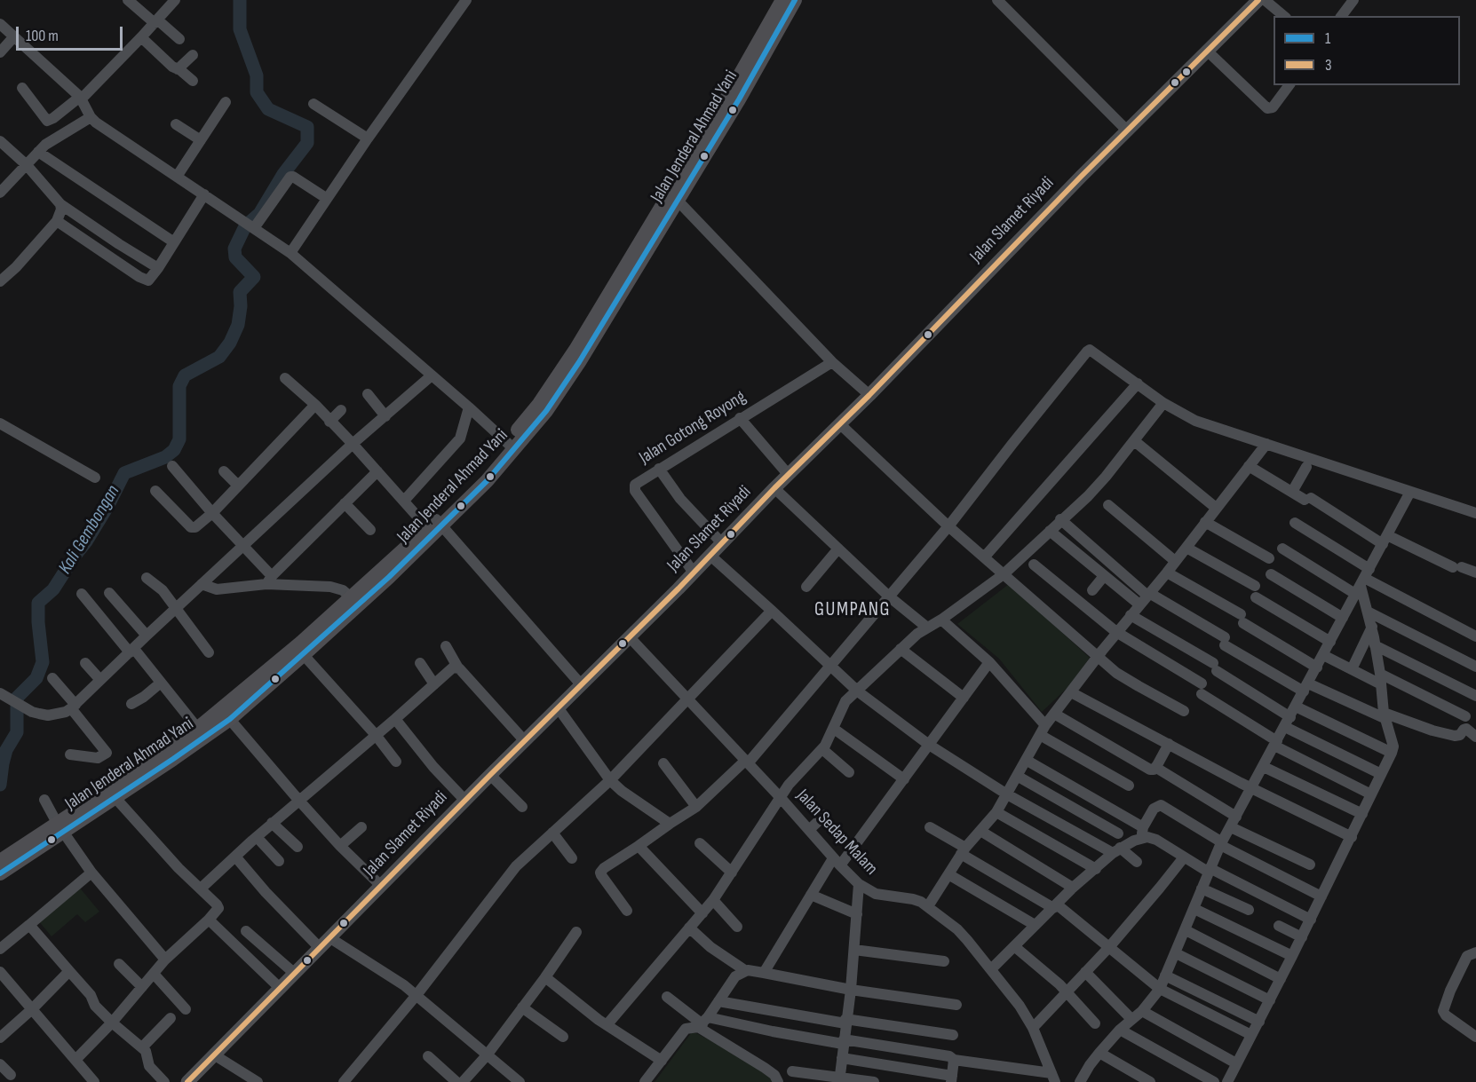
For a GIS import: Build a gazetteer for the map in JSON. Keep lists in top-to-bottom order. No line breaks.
{"streets":{"highway":["Jalan Jenderal Ahmad Yani"],"main road":["Jalan Slamet Riyadi"],"street":["Jalan Gotong Royong","Jalan Sedap Malam"]},"crossings":[["Jalan Slamet Riyadi","Jalan Gotong Royong"],["Jalan Slamet Riyadi","Jalan Sedap Malam"]],"districts":["GUMPANG"],"water":["Kali Gembongan"],"lines":["transit line 1","transit line 3"],"legend":["1","3"],"scale_bar":"100 m"}
